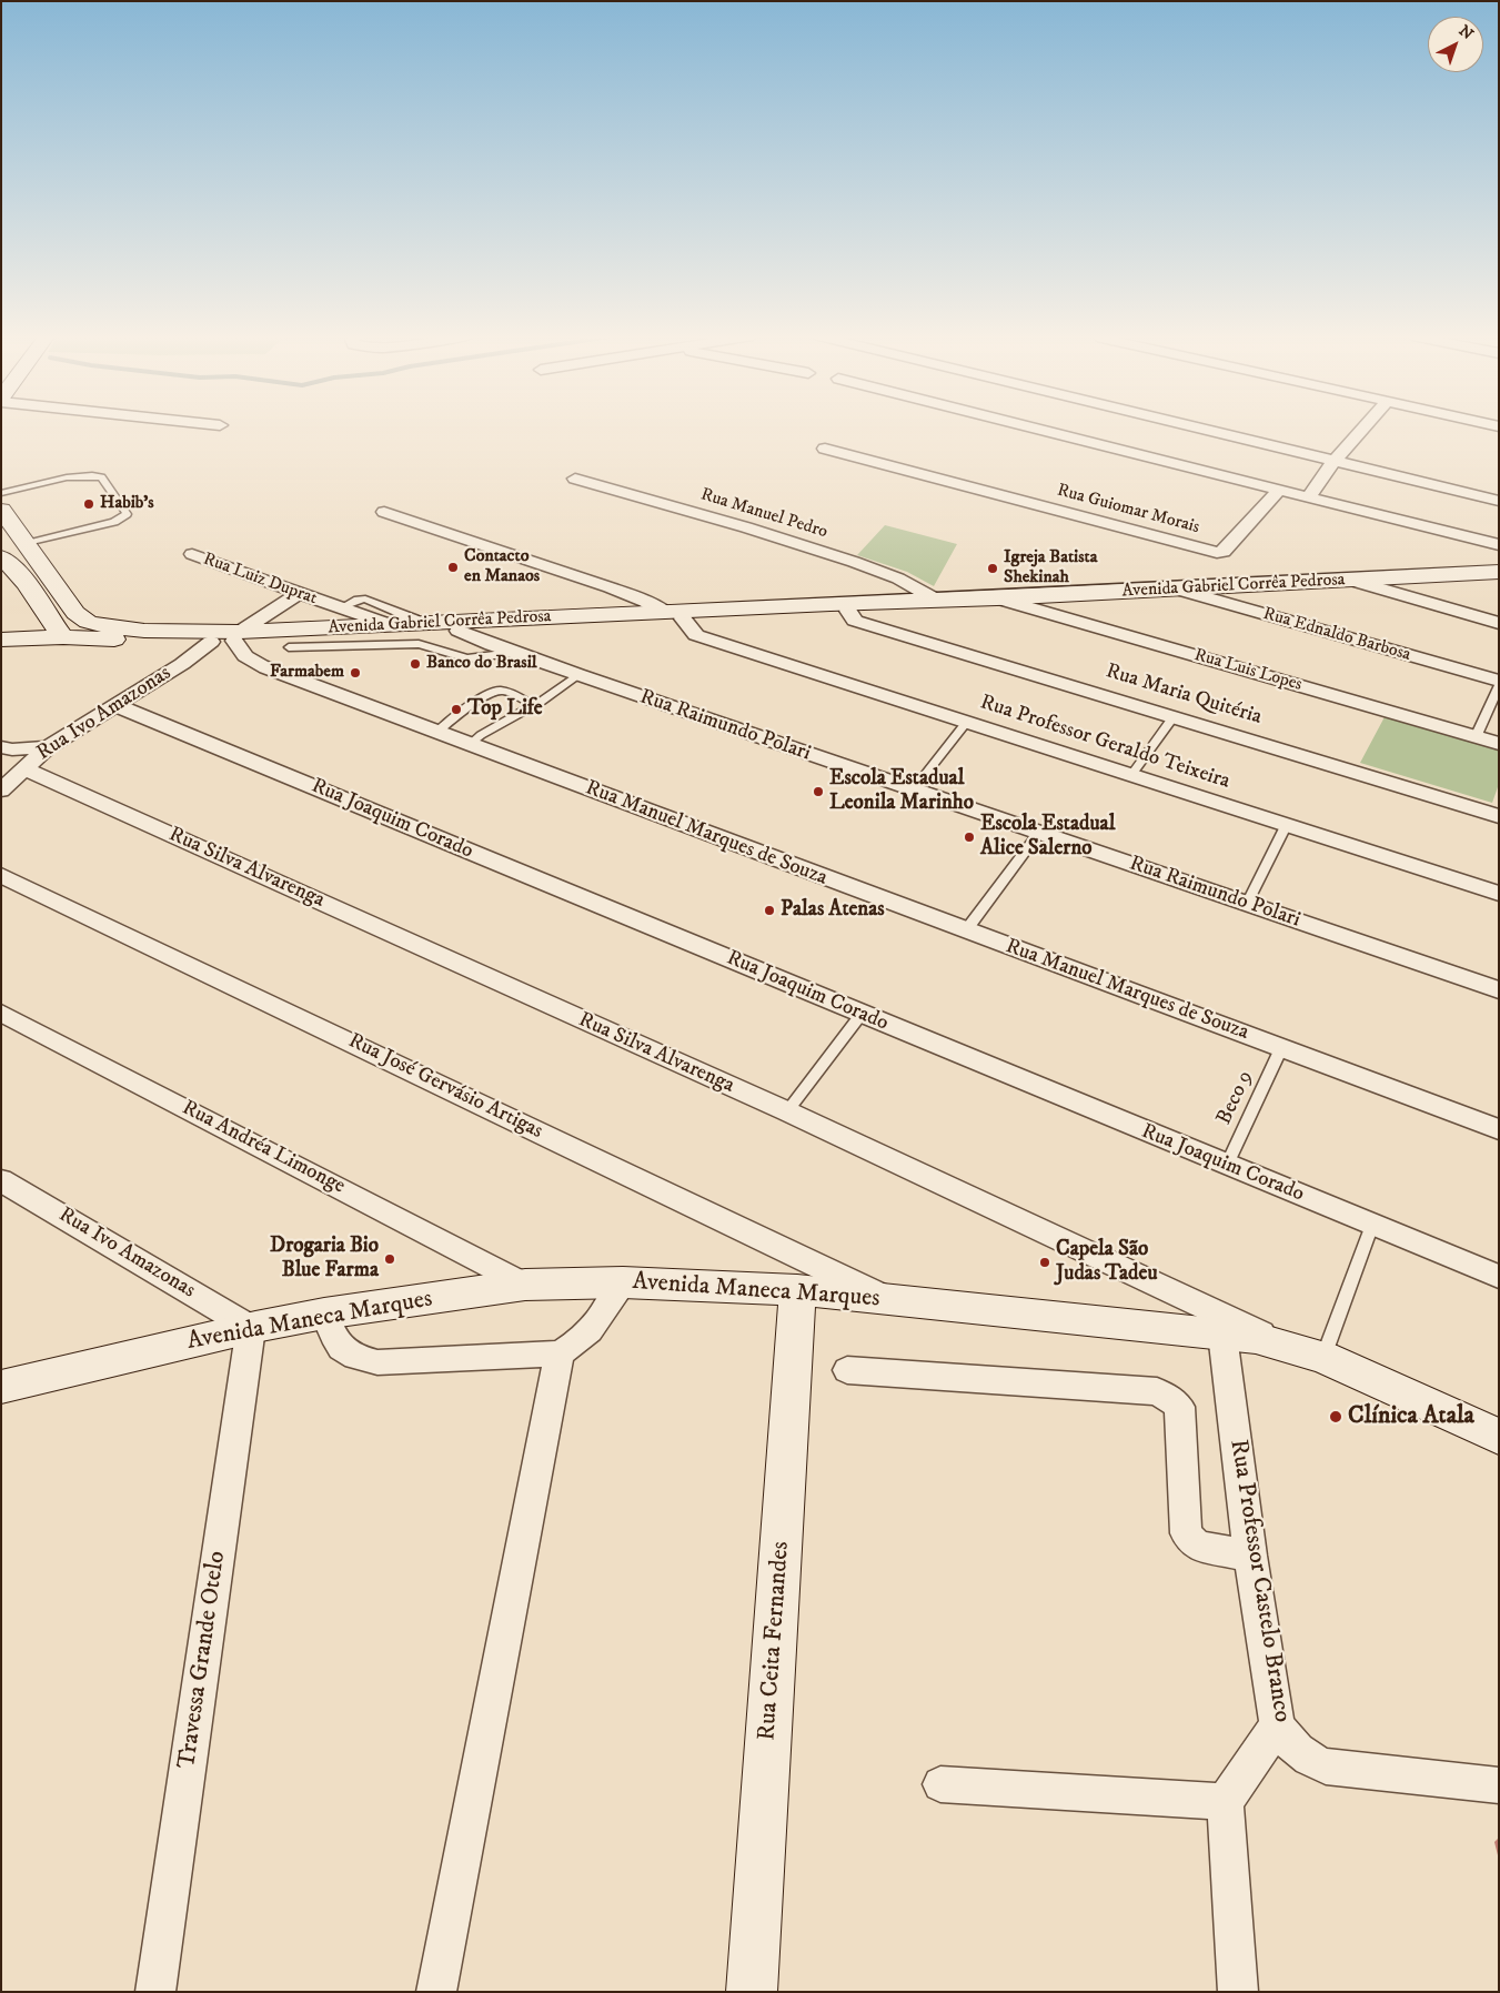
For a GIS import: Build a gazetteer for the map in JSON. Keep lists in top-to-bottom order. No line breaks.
{"streets":{"street":["Rua Guiomar Morais","Rua Manuel Pedro","Rua Luiz Duprat","Avenida Gabriel Corrêa Pedrosa","Rua Ednaldo Barbosa","Rua Luis Lopes","Rua Maria Quitéria","Rua Ivo Amazonas","Rua Raimundo Polari","Rua Professor Geraldo Teixeira","Rua Joaquim Corado","Rua Manuel Marques de Souza","Rua Silva Alvarenga","Rua José Gervásio Artigas","Rua Andréa Limonge","Avenida Maneca Marques","Rua Professor Castelo Branco","Rua Ceita Fernandes","Travessa Grande Otelo"],"lane":["Beco 9"]},"crossings":[["Rua Manuel Pedro","Avenida Gabriel Corrêa Pedrosa"],["Rua Luiz Duprat","Avenida Gabriel Corrêa Pedrosa"],["Avenida Gabriel Corrêa Pedrosa","Rua Ednaldo Barbosa"],["Avenida Gabriel Corrêa Pedrosa","Rua Luis Lopes"],["Avenida Gabriel Corrêa Pedrosa","Rua Maria Quitéria"],["Avenida Gabriel Corrêa Pedrosa","Rua Ivo Amazonas"],["Avenida Gabriel Corrêa Pedrosa","Rua Raimundo Polari"],["Avenida Gabriel Corrêa Pedrosa","Rua Professor Geraldo Teixeira"],["Avenida Gabriel Corrêa Pedrosa","Rua Manuel Marques de Souza"],["Rua Ivo Amazonas","Rua Joaquim Corado"],["Rua Ivo Amazonas","Rua Silva Alvarenga"],["Rua Ivo Amazonas","Avenida Maneca Marques"],["Rua Ivo Amazonas","Travessa Grande Otelo"],["Rua Joaquim Corado","Beco 9"],["Rua Manuel Marques de Souza","Beco 9"],["Rua Silva Alvarenga","Avenida Maneca Marques"],["Rua José Gervásio Artigas","Avenida Maneca Marques"],["Rua Andréa Limonge","Avenida Maneca Marques"],["Avenida Maneca Marques","Rua Professor Castelo Branco"],["Avenida Maneca Marques","Rua Ceita Fernandes"],["Avenida Maneca Marques","Travessa Grande Otelo"]],"places":["Habib's","Contacto en Manaos","Igreja Batista Shekinah","Banco do Brasil","Farmabem","Top Life","Escola Estadual Leonila Marinho","Escola Estadual Alice Salerno","Palas Atenas","Drogaria Bio Blue Farma","Capela São Judas Tadeu","Clínica Atala"],"north":"top right"}
